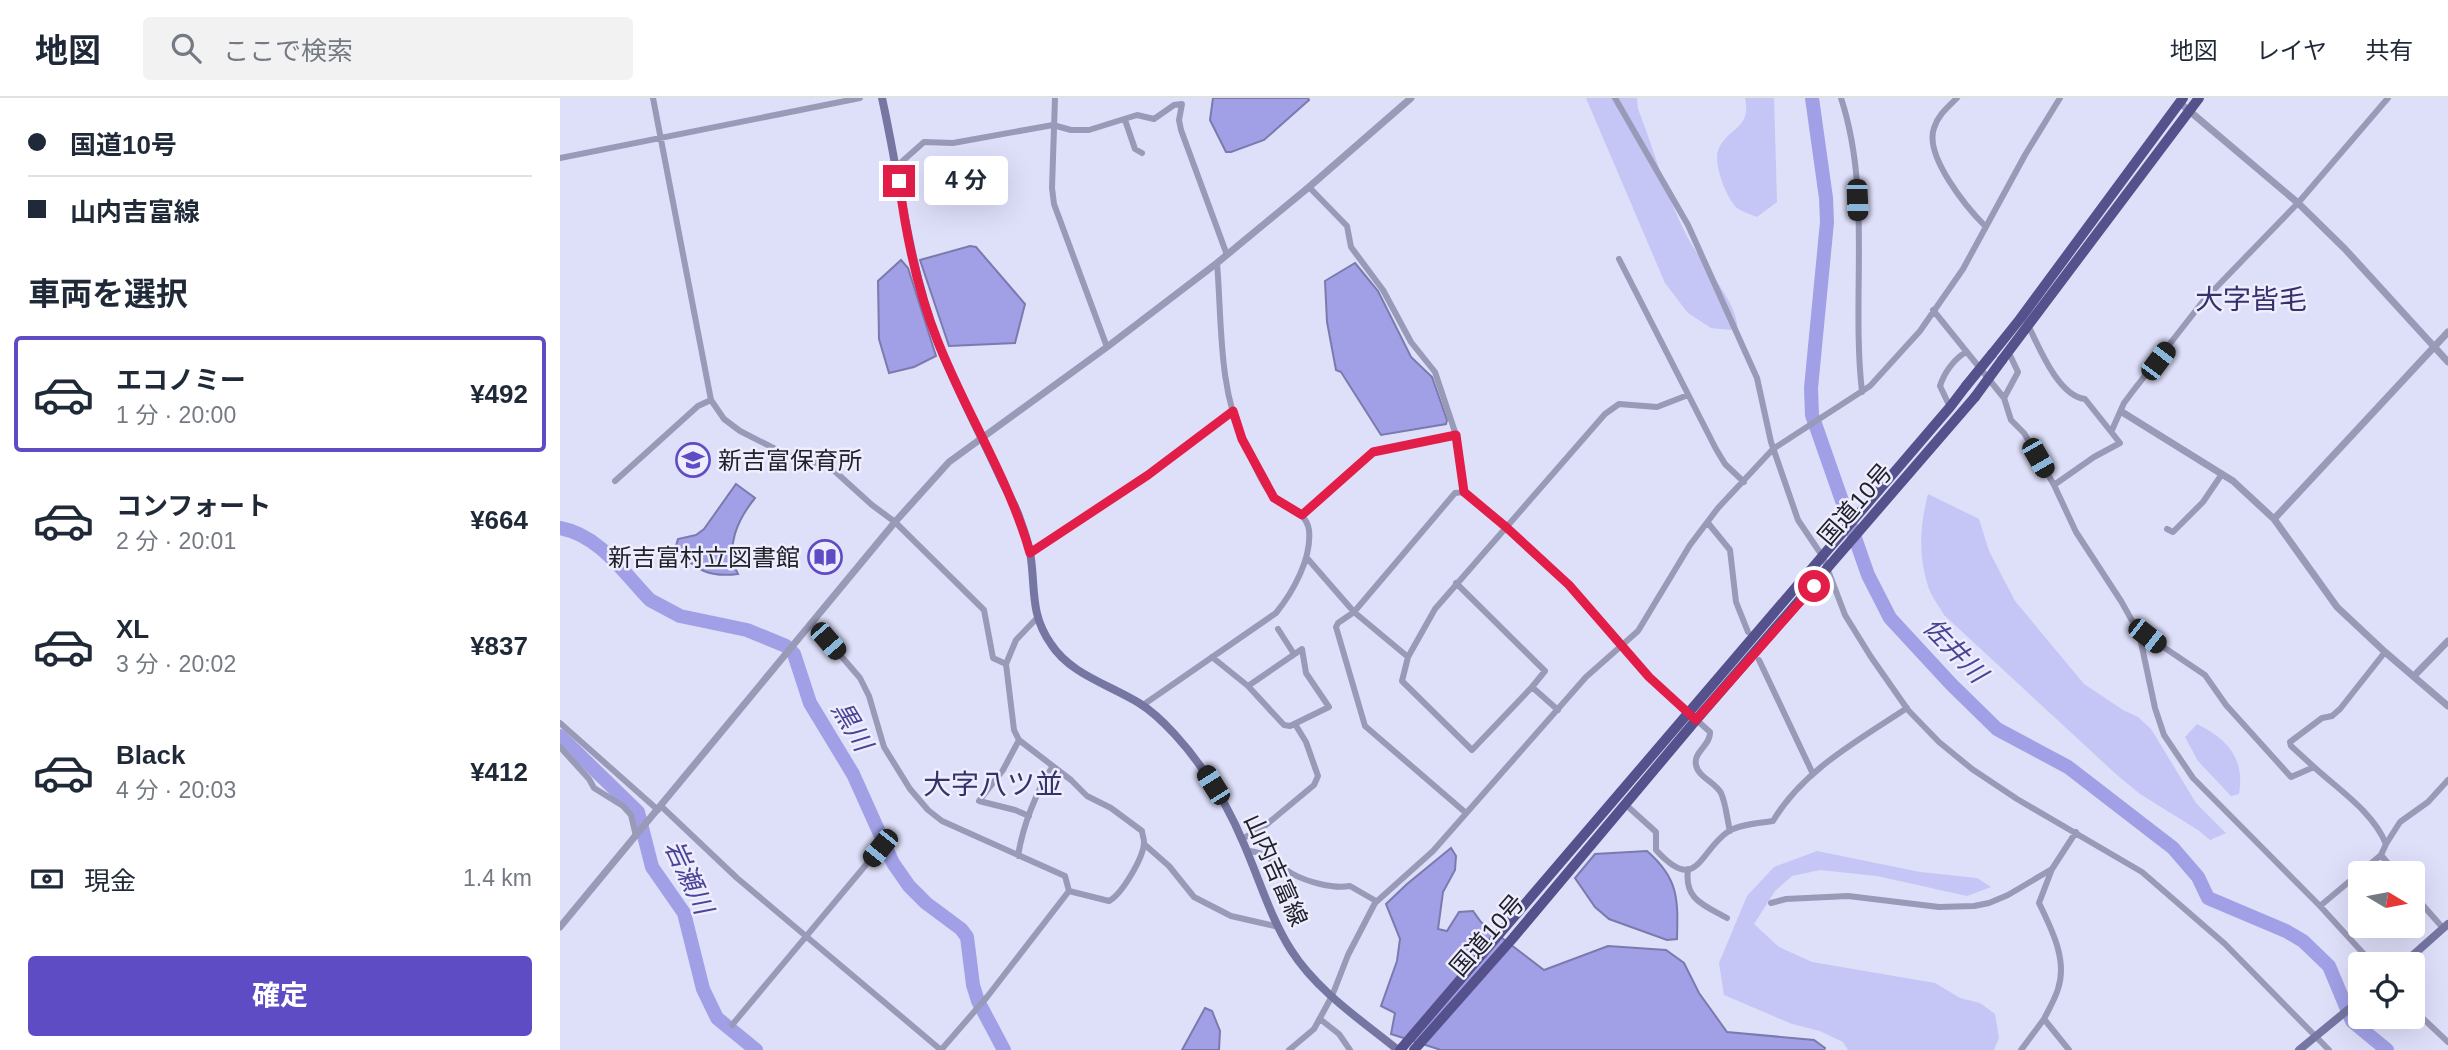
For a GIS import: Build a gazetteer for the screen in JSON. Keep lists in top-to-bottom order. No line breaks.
{"streets":{"highway":["国道10号"],"main road":["山内吉富線"]},"crossings":[["国道10号","山内吉富線"]],"districts":["大字皆毛","大字八ツ並"],"water":["佐井川","黒川","岩瀬川"],"places":{"school or university":["新吉富保育所"],"library":["新吉富村立図書館"]},"north":"right","page":{"header":"地図","search":"ここで検索","nav":["地図","レイヤ","共有"],"banner":["国道10号","山内吉富線"],"bubble":"4 分","heading":"車両を選択","list":[{"name":"エコノミー","note":"1 分 · 20:00","value":"¥492"},{"name":"コンフォート","note":"2 分 · 20:01","value":"¥664"},{"name":"XL","note":"3 分 · 20:02","value":"¥837"},{"name":"Black","note":"4 分 · 20:03","value":"¥412"}],"pay":["現金","1.4 km"],"buttons":"確定"}}
